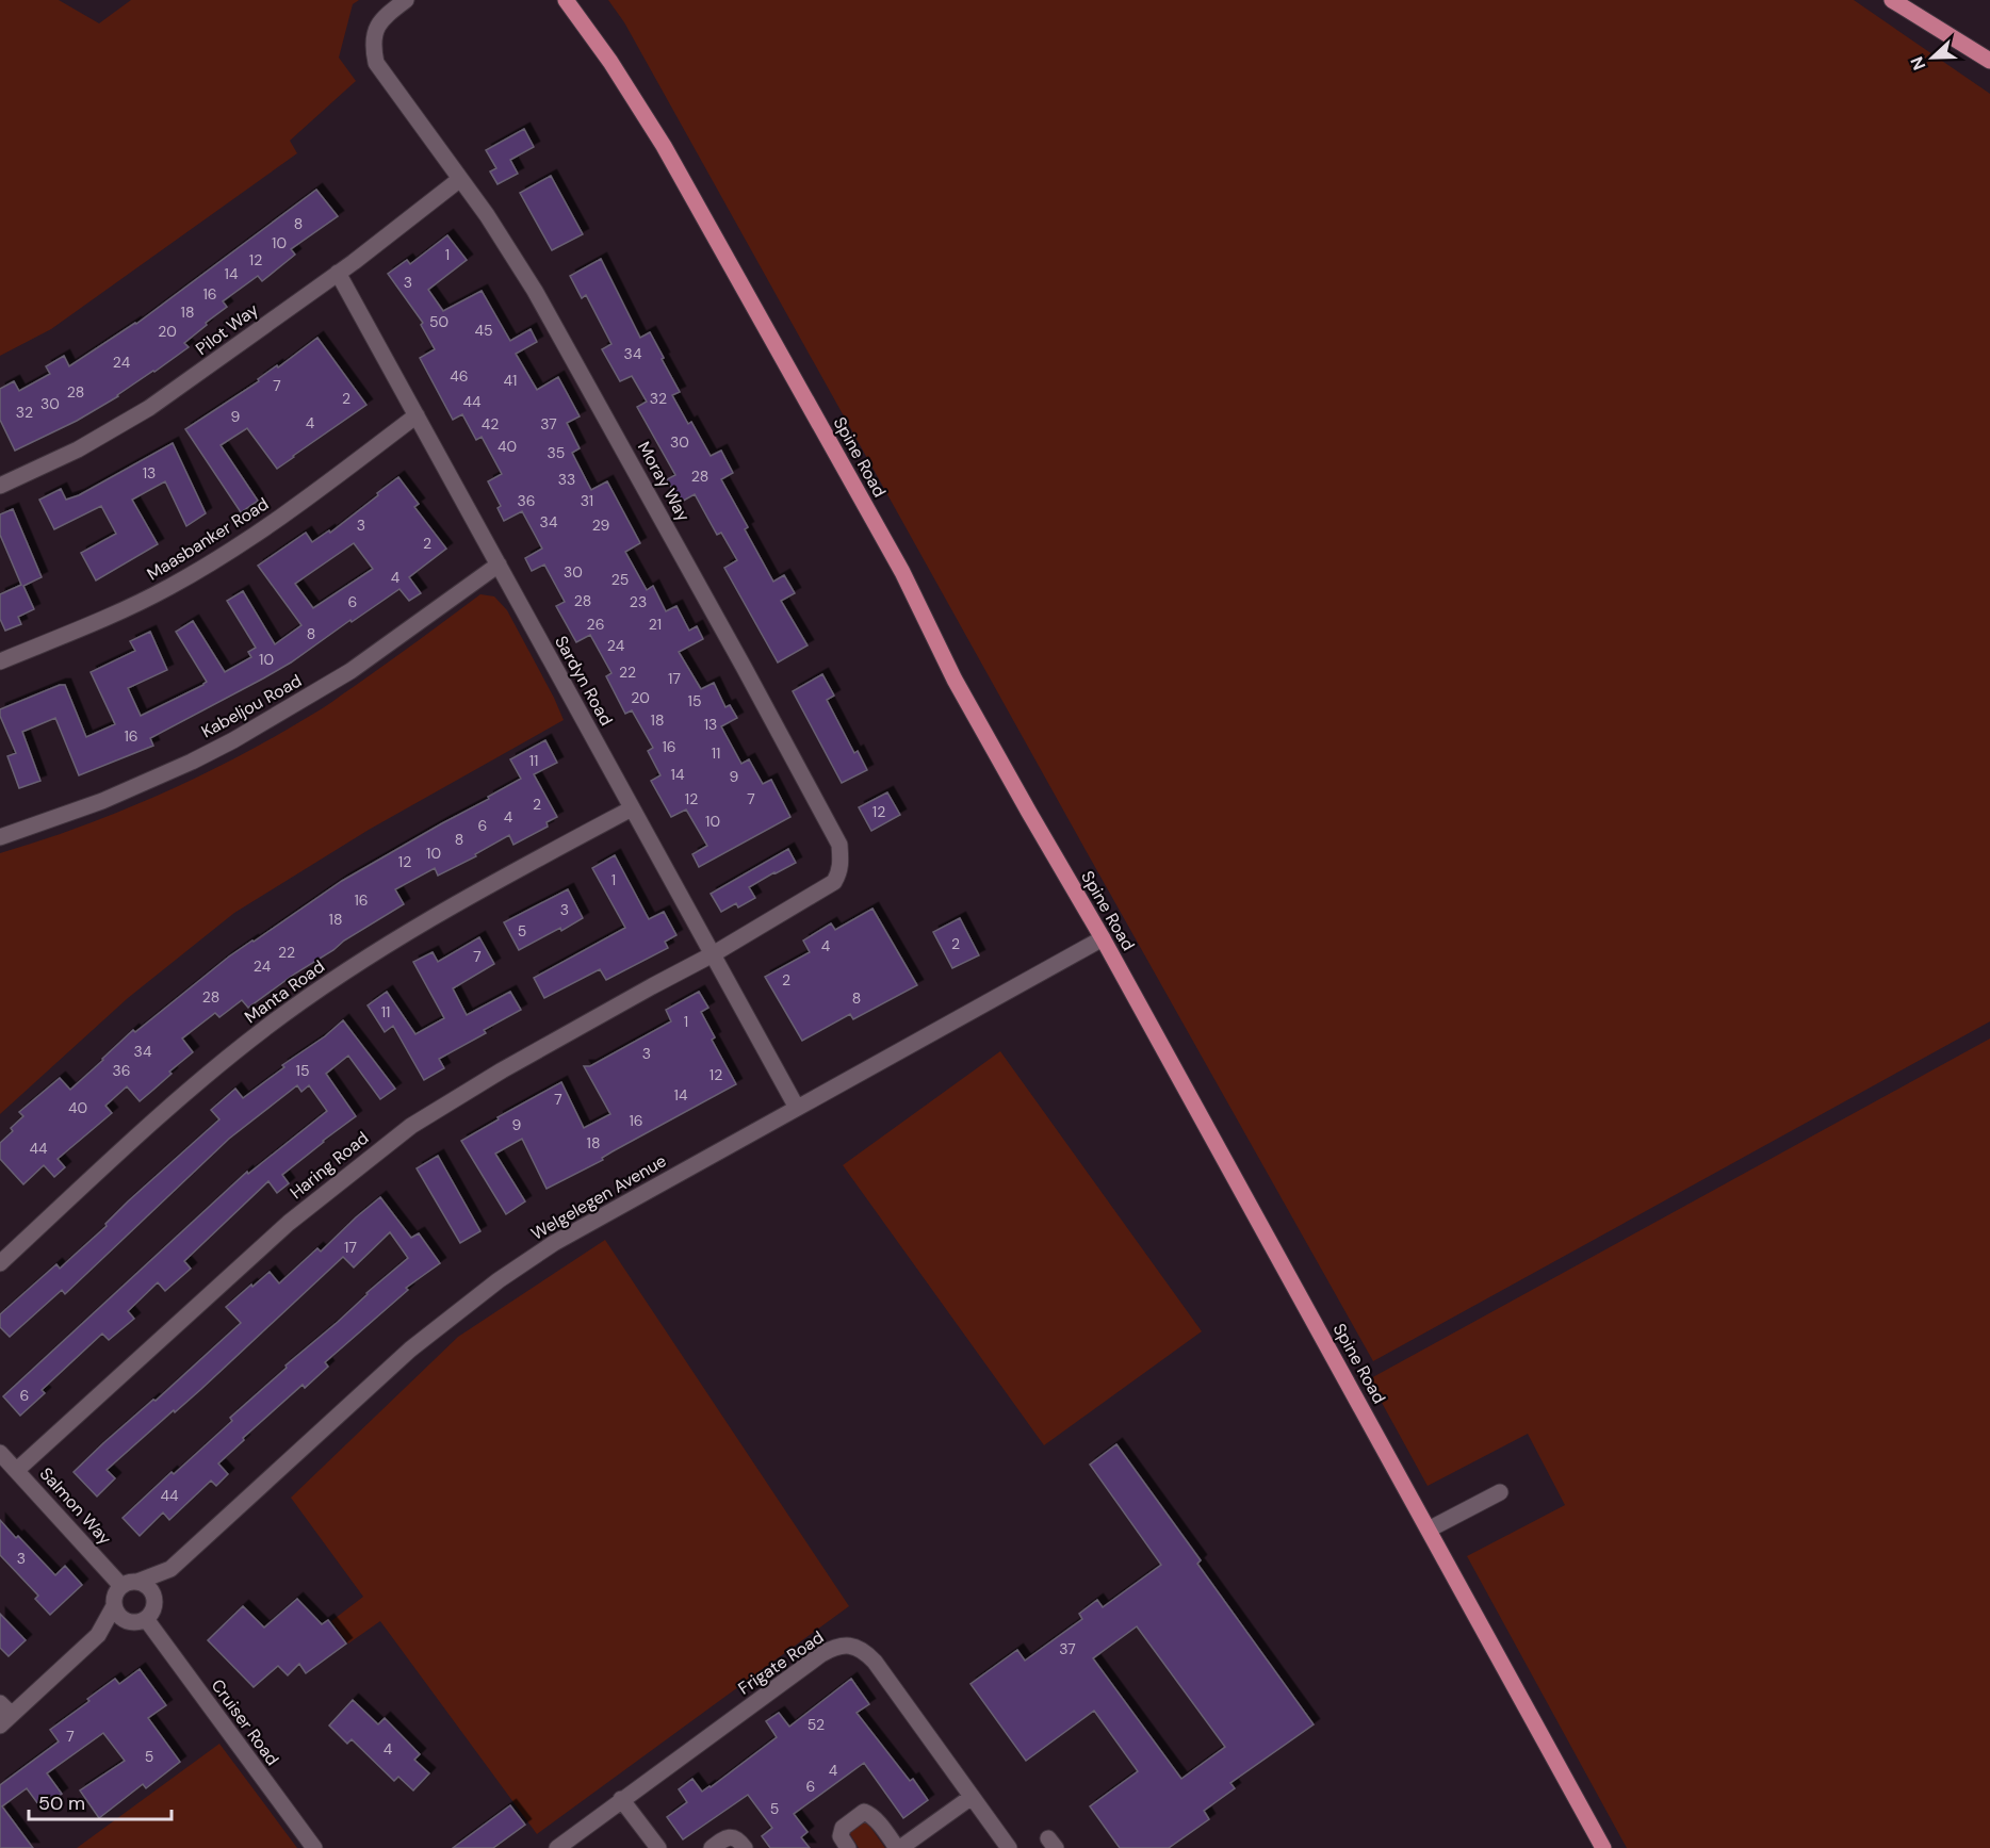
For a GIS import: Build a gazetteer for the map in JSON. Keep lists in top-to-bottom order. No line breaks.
{"streets":{"main road":["Spine Road"],"street":["Pilot Way","Moray Way","Maasbanker Road","Sardyn Road","Kabeljou Road","Manta Road","Haring Road","Welgelegen Avenue","Salmon Way","Frigate Road","Cruiser Road"]},"crossings":[["Pilot Way","Moray Way"],["Pilot Way","Sardyn Road"],["Spine Road","Welgelegen Avenue"],["Moray Way","Sardyn Road"],["Moray Way","Haring Road"],["Maasbanker Road","Sardyn Road"],["Sardyn Road","Kabeljou Road"],["Sardyn Road","Manta Road"],["Sardyn Road","Haring Road"],["Sardyn Road","Welgelegen Avenue"],["Haring Road","Salmon Way"],["Welgelegen Avenue","Salmon Way"],["Welgelegen Avenue","Cruiser Road"],["Salmon Way","Cruiser Road"]],"house_numbers":["8","10","1","12","14","3","16","18","50","45","20","34","24","46","41","7","28","2","32","44","30","32","9","4","42","37","30","40","35","13","28","33","36","31","34","3","29","2","30","4","25","28","6","23","26","21","8","24","10","22","17","20","15","18","13","16","16","11","11","14","9","12","7","2","12","4","10","6","8","10","12","1","16","3","18","5","2","4","22","7","24","2","28","8","11","1","34","3","36","15","12","14","7","40","16","9","18","44","17","6","44","3","37","52","7","4","5","4","6","5"],"scale_bar":"50 m","north":"left"}
